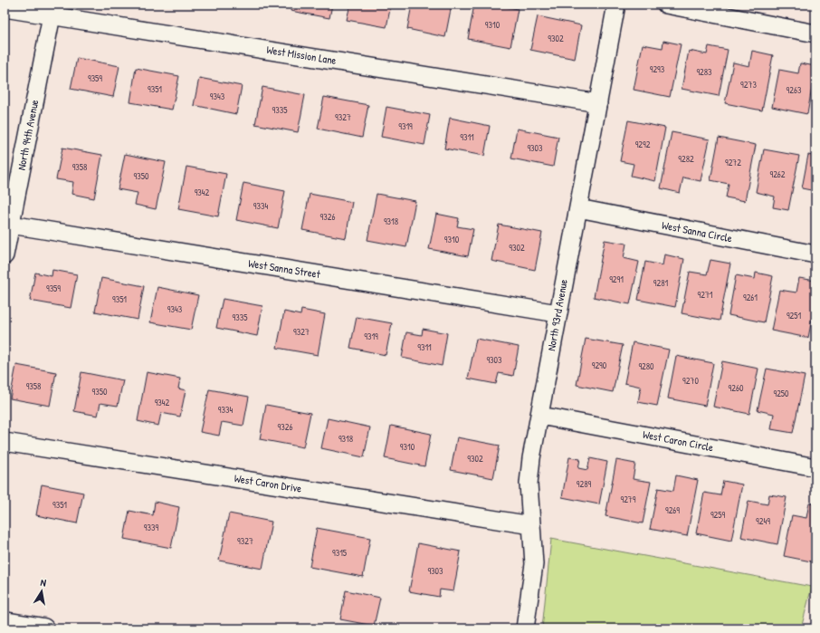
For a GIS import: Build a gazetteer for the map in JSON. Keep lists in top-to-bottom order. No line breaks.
{"streets":{"street":["West Mission Lane","North 94th Avenue","West Sanna Circle","West Sanna Street","North 93rd Avenue","West Caron Circle","West Caron Drive"]},"crossings":[["West Mission Lane","North 94th Avenue"],["West Mission Lane","North 93rd Avenue"],["North 94th Avenue","West Sanna Street"],["West Sanna Circle","North 93rd Avenue"],["West Sanna Street","North 93rd Avenue"],["North 93rd Avenue","West Caron Circle"],["North 93rd Avenue","West Caron Drive"]],"house_numbers":["9310","9302","9293","9283","9359","9273","9351","9263","9343","9335","9327","9319","9311","9292","9303","9282","9272","9358","9262","9350","9342","9334","9326","9318","9310","9302","9291","9281","9359","9271","9261","9351","9343","9251","9335","9327","9319","9311","9303","9290","9280","9270","9358","9260","9350","9250","9342","9334","9326","9318","9310","9302","9289","9279","9351","9269","9259","9249","9339","9327","9315","9303"],"north":"top"}
